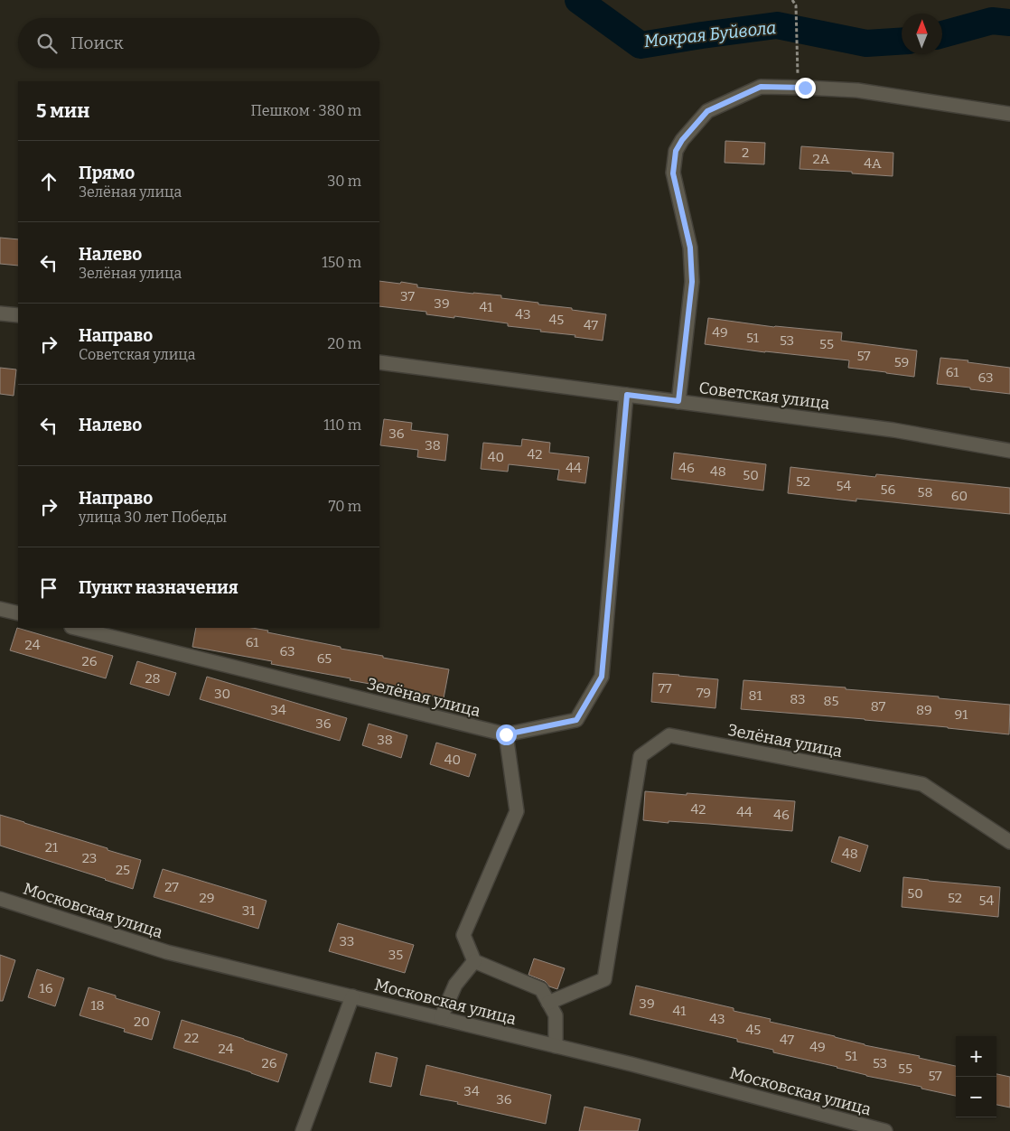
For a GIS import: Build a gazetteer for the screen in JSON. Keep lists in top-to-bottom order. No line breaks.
{"streets":{"street":["Советская улица","Зелёная улица","Московская улица"]},"crossings":[["Советская улица","Зелёная улица"]],"water":["Мокрая Буйвола"],"house_numbers":["2","2А","4А","37","39","41","43","45","47","49","51","53","55","57","59","61","63","36","38","42","40","44","46","48","50","52","54","56","58","60","61","24","63","65","26","28","77","79","30","81","83","85","87","34","89","91","36","38","40","42","44","46","21","48","23","25","27","50","29","52","54","31","33","35","16","39","18","41","43","20","45","22","47","49","24","51","26","53","55","57","34","36"],"north":"top","page":{"search":"Поиск","heading":["5 мин","Пешком · 380 m"],"list":[["Прямо","Зелёная улица","30 m"],["Налево","Зелёная улица","150 m"],["Направо","Советская улица","20 m"],["Налево","110 m"],["Направо","улица 30 лет Победы","70 m"],"Пункт назначения"],"map_buttons":["+","−"]}}
